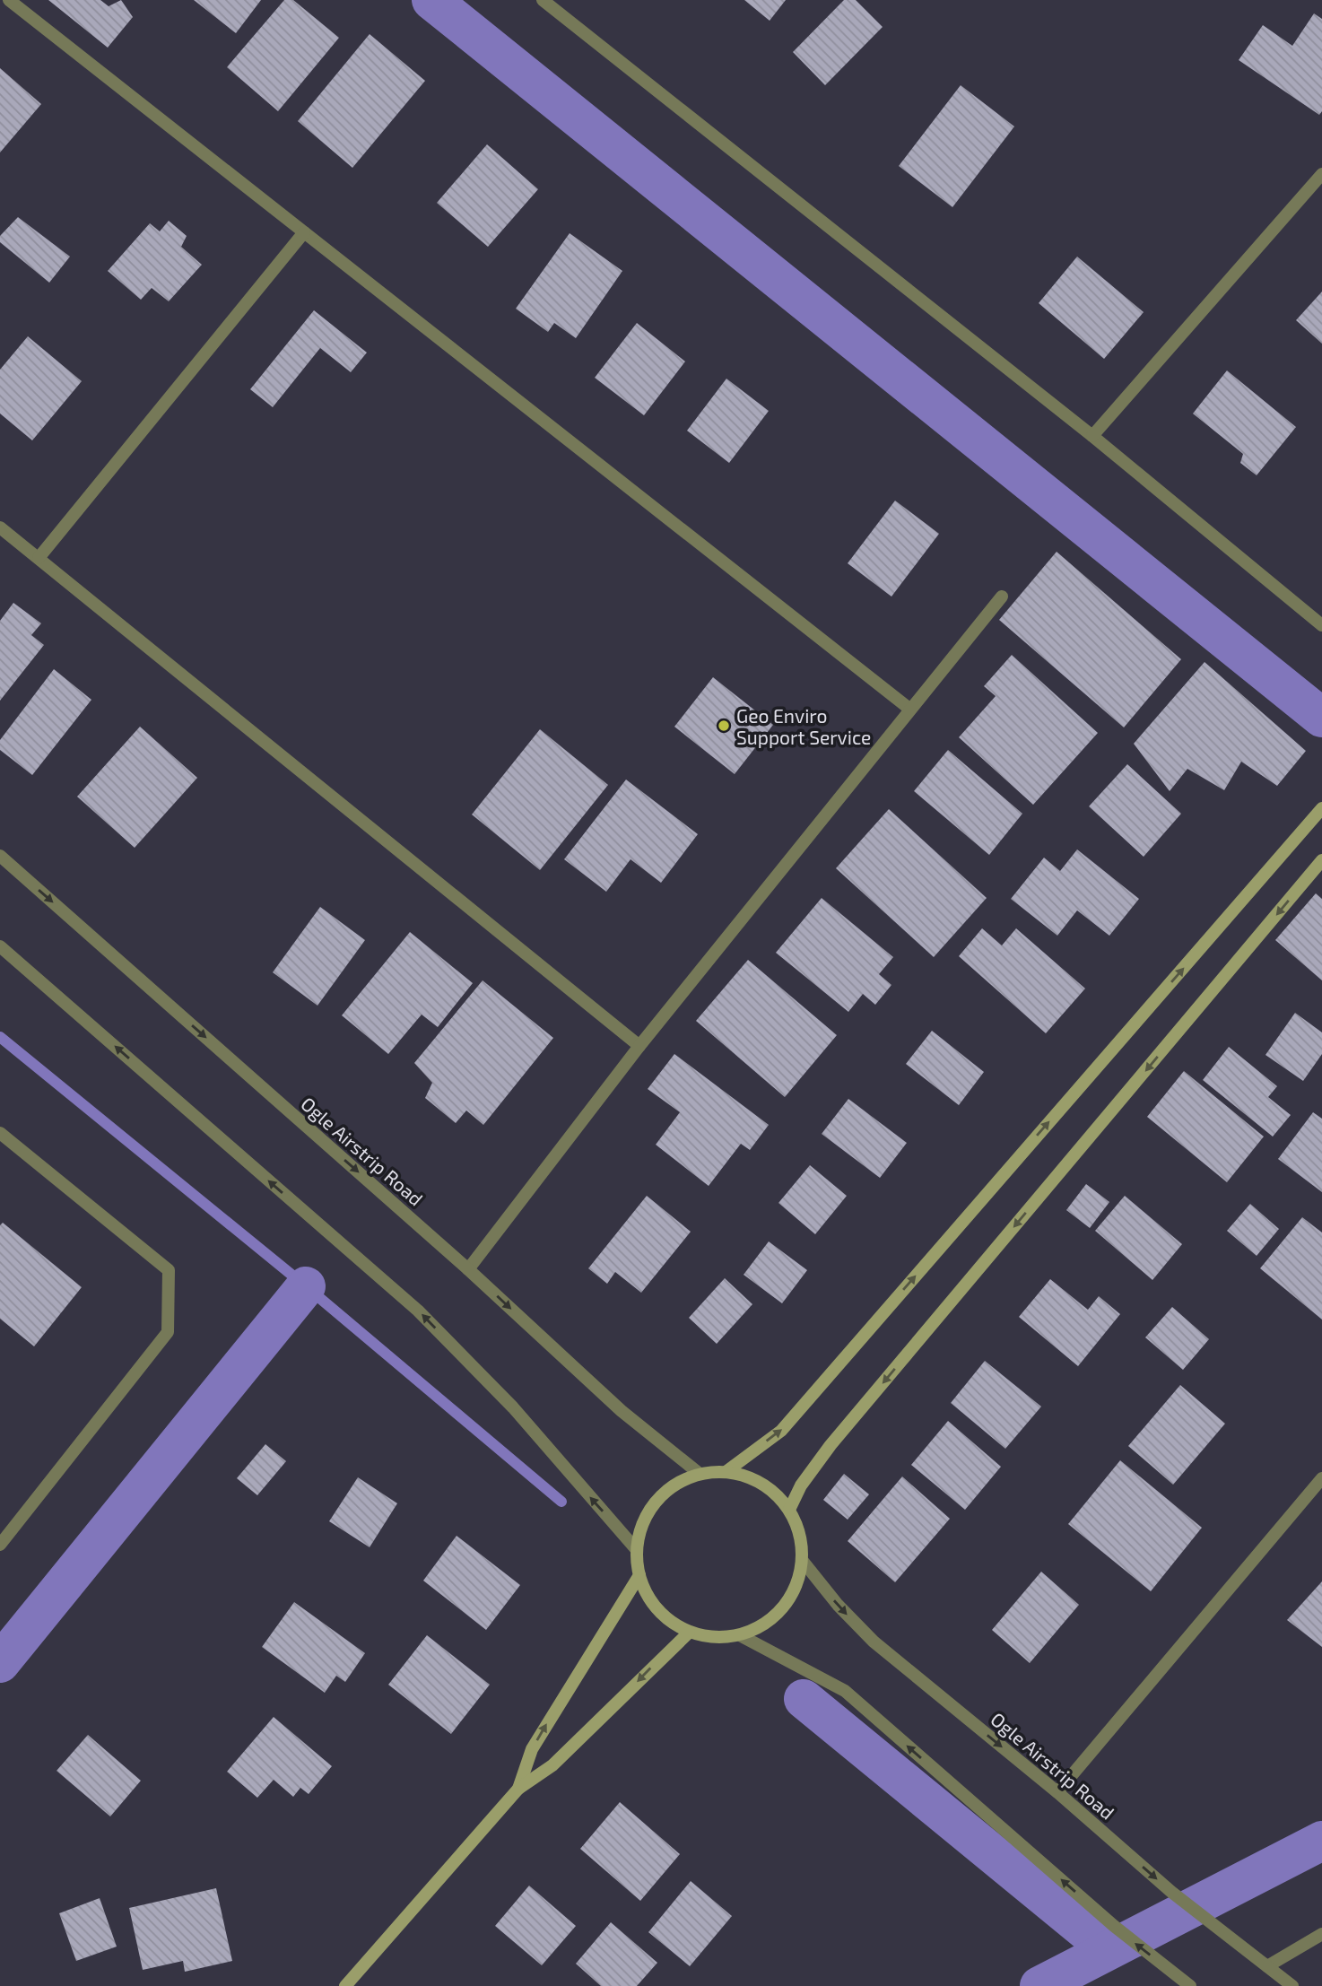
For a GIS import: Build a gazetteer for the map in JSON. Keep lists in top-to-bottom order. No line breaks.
{"streets":{"street":["Ogle Airstrip Road"]},"places":["Geo Enviro Support Service"]}
